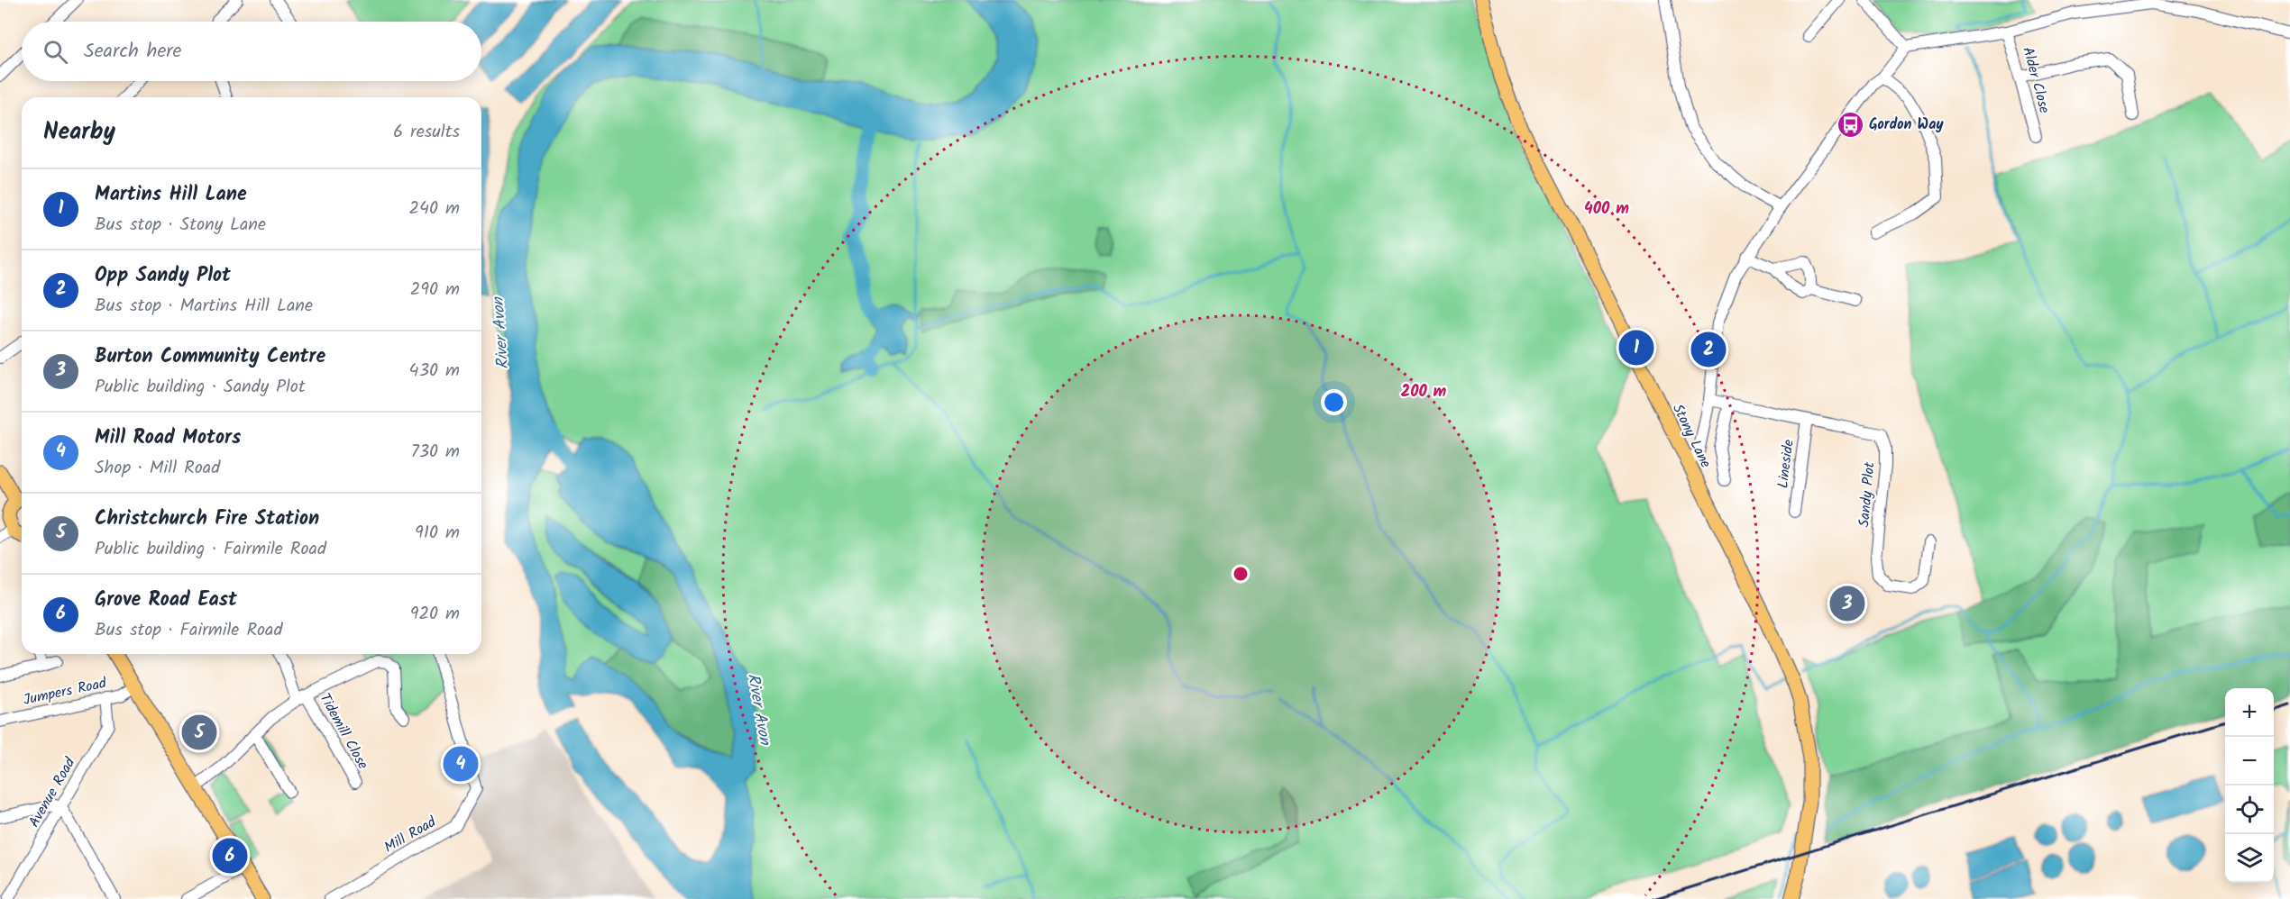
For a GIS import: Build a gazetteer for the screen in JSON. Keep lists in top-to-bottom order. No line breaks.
{"streets":{"main road":["Stony Lane"],"street":["Alder Close","Lineside","Sandy Plot","Jumpers Road","Tidemill Close","Avenue Road","Mill Road"]},"crossings":[["Lineside","Sandy Plot"],["Jumpers Road","Avenue Road"]],"water":["River Avon"],"places":{"bus stop":["Gordon Way"]},"page":{"search":"Search here","heading":["Nearby","6 results"],"list":[{"mark":"1","name":"Martins Hill Lane","note":"Bus stop · Stony Lane","value":"240 m"},{"mark":"2","name":"Opp Sandy Plot","note":"Bus stop · Martins Hill Lane","value":"290 m"},{"mark":"3","name":"Burton Community Centre","note":"Public building · Sandy Plot","value":"430 m"},{"mark":"4","name":"Mill Road Motors","note":"Shop · Mill Road","value":"730 m"},{"mark":"5","name":"Christchurch Fire Station","note":"Public building · Fairmile Road","value":"910 m"},{"mark":"6","name":"Grove Road East","note":"Bus stop · Fairmile Road","value":"920 m"}],"pins":["1","2","3","5","4","6"],"map_buttons":["+","−"]},"rings":["400 m","200 m"]}
